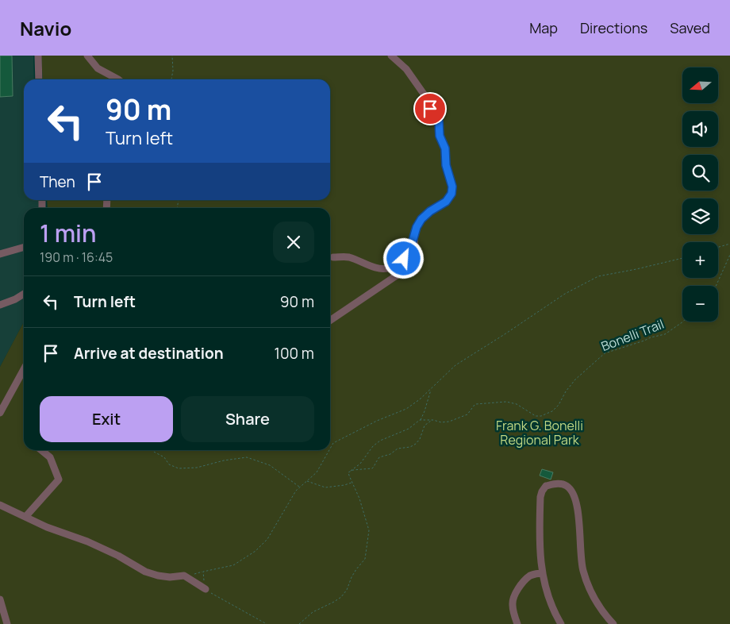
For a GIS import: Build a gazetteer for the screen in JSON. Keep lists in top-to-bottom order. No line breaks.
{"streets":{"path":["Bonelli Trail"]},"parks":["Frank G. Bonelli Regional Park"],"north":"left","page":{"header":"Navio","nav":["Map","Directions","Saved"],"map_buttons":["+","−"],"turn":["90 m","Turn left"],"then":"Then","heading":["1 min","190 m · 16:45"],"list":[{"name":"Turn left","value":"90 m"},{"name":"Arrive at destination","value":"100 m"}],"buttons":["Exit","Share"]}}
